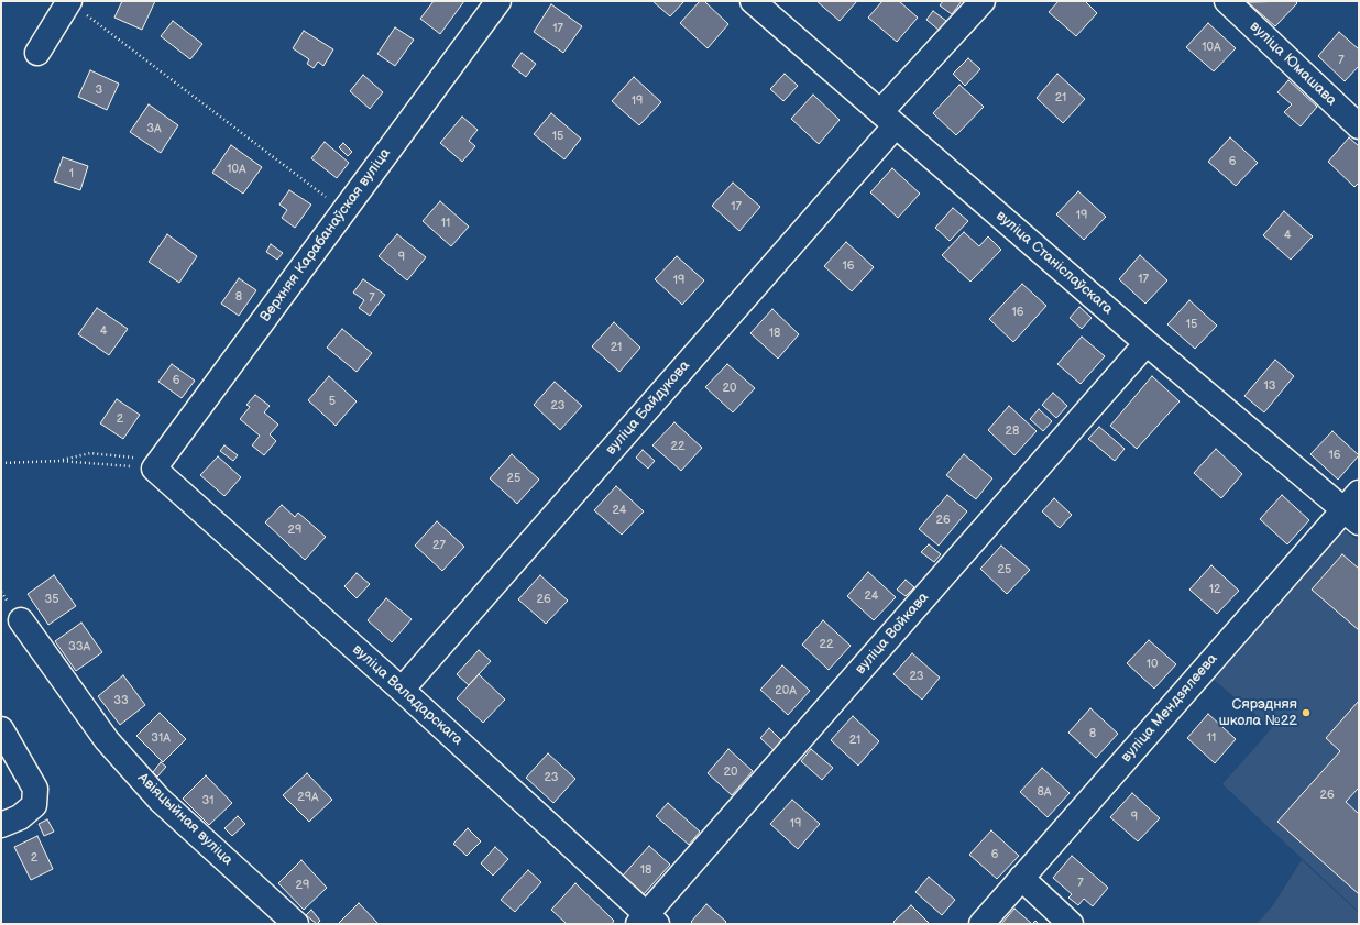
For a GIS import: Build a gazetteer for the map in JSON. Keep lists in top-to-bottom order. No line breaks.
{"streets":{"street":["вуліца Юмашава","Верхняя Карабанаўская вуліца","вуліца Станіслаўскага","вуліца Байдукова","вуліца Войкава","вуліца Валадарскага","вуліца Мендзялеева","Авіяцыйная вуліца"]},"crossings":[["Верхняя Карабанаўская вуліца","вуліца Валадарскага"],["вуліца Станіслаўскага","вуліца Байдукова"],["вуліца Станіслаўскага","вуліца Войкава"],["вуліца Станіслаўскага","вуліца Мендзялеева"],["вуліца Байдукова","вуліца Валадарскага"],["вуліца Войкава","вуліца Валадарскага"]],"places":["Сярэдняя школа №22"],"house_numbers":["17","10А","7","3","21","19","3А","15","6","10А","1","17","19","11","4","9","16","17","19","8","7","16","15","4","18","21","6","13","20","5","23","2","28","22","16","25","24","26","29","27","25","12","24","35","26","22","33А","10","23","20А","33","8","31А","11","21","20","23","8А","26","29А","31","9","19","6","2","18","7","29"]}
